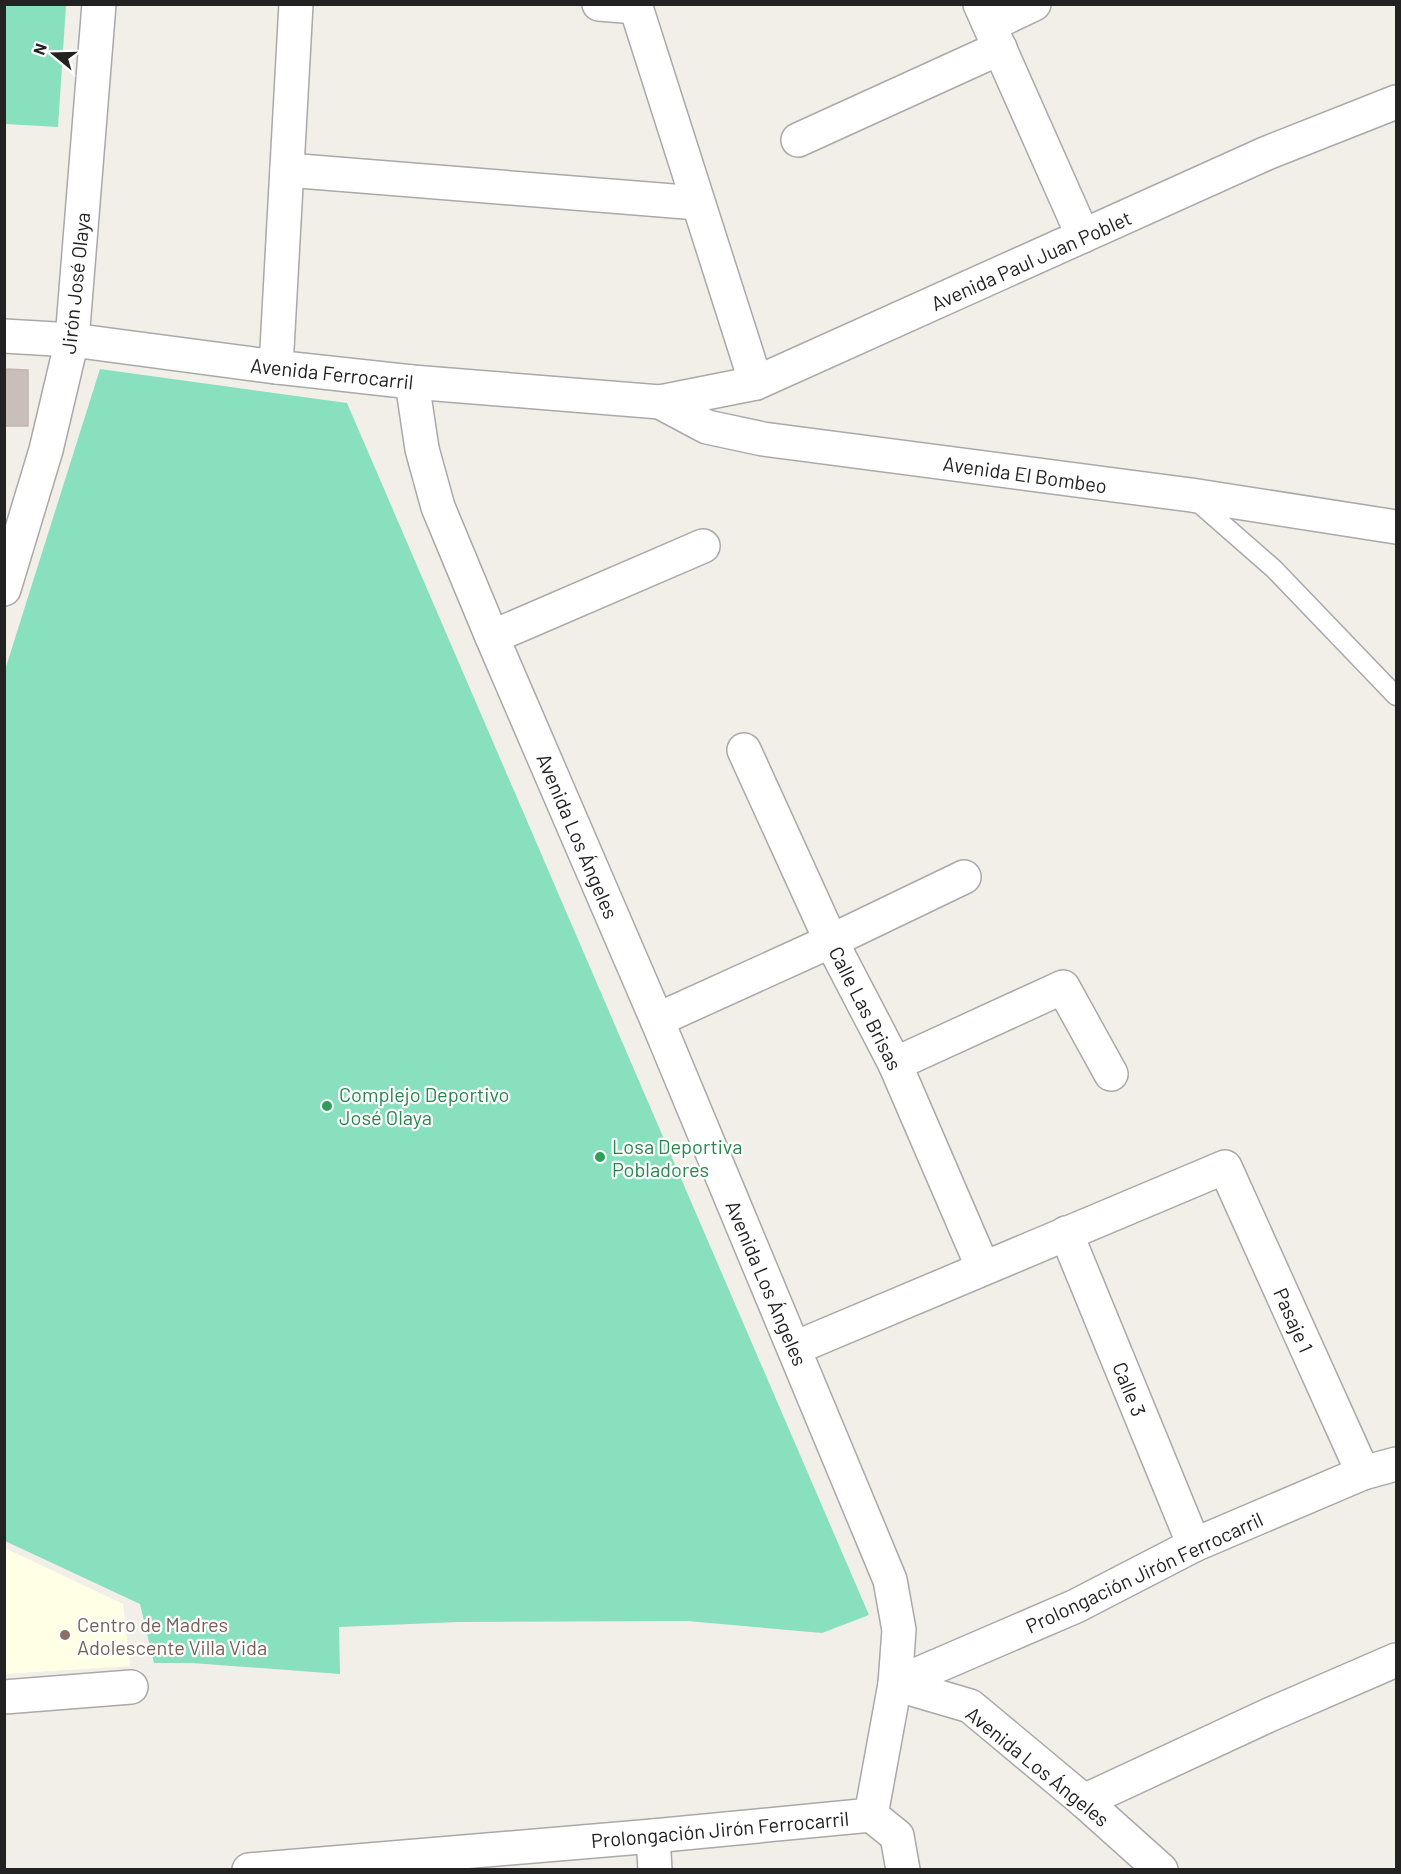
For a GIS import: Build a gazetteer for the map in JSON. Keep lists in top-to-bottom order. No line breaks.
{"streets":{"street":["Avenida Paul Juan Poblet","Jirón José Olaya","Avenida Ferrocarril","Avenida El Bombeo","Avenida Los Ángeles","Calle Las Brisas","Pasaje 1","Calle 3","Prolongación Jirón Ferrocarril"]},"crossings":[["Avenida Paul Juan Poblet","Avenida Ferrocarril"],["Avenida Paul Juan Poblet","Avenida El Bombeo"],["Jirón José Olaya","Avenida Ferrocarril"],["Avenida Ferrocarril","Avenida El Bombeo"],["Avenida Ferrocarril","Avenida Los Ángeles"],["Avenida Los Ángeles","Prolongación Jirón Ferrocarril"],["Pasaje 1","Calle 3"],["Pasaje 1","Prolongación Jirón Ferrocarril"],["Calle 3","Prolongación Jirón Ferrocarril"]],"places":["Complejo Deportivo José Olaya","Losa Deportiva Pobladores","Centro de Madres Adolescente Villa Vida"],"north":"left"}
